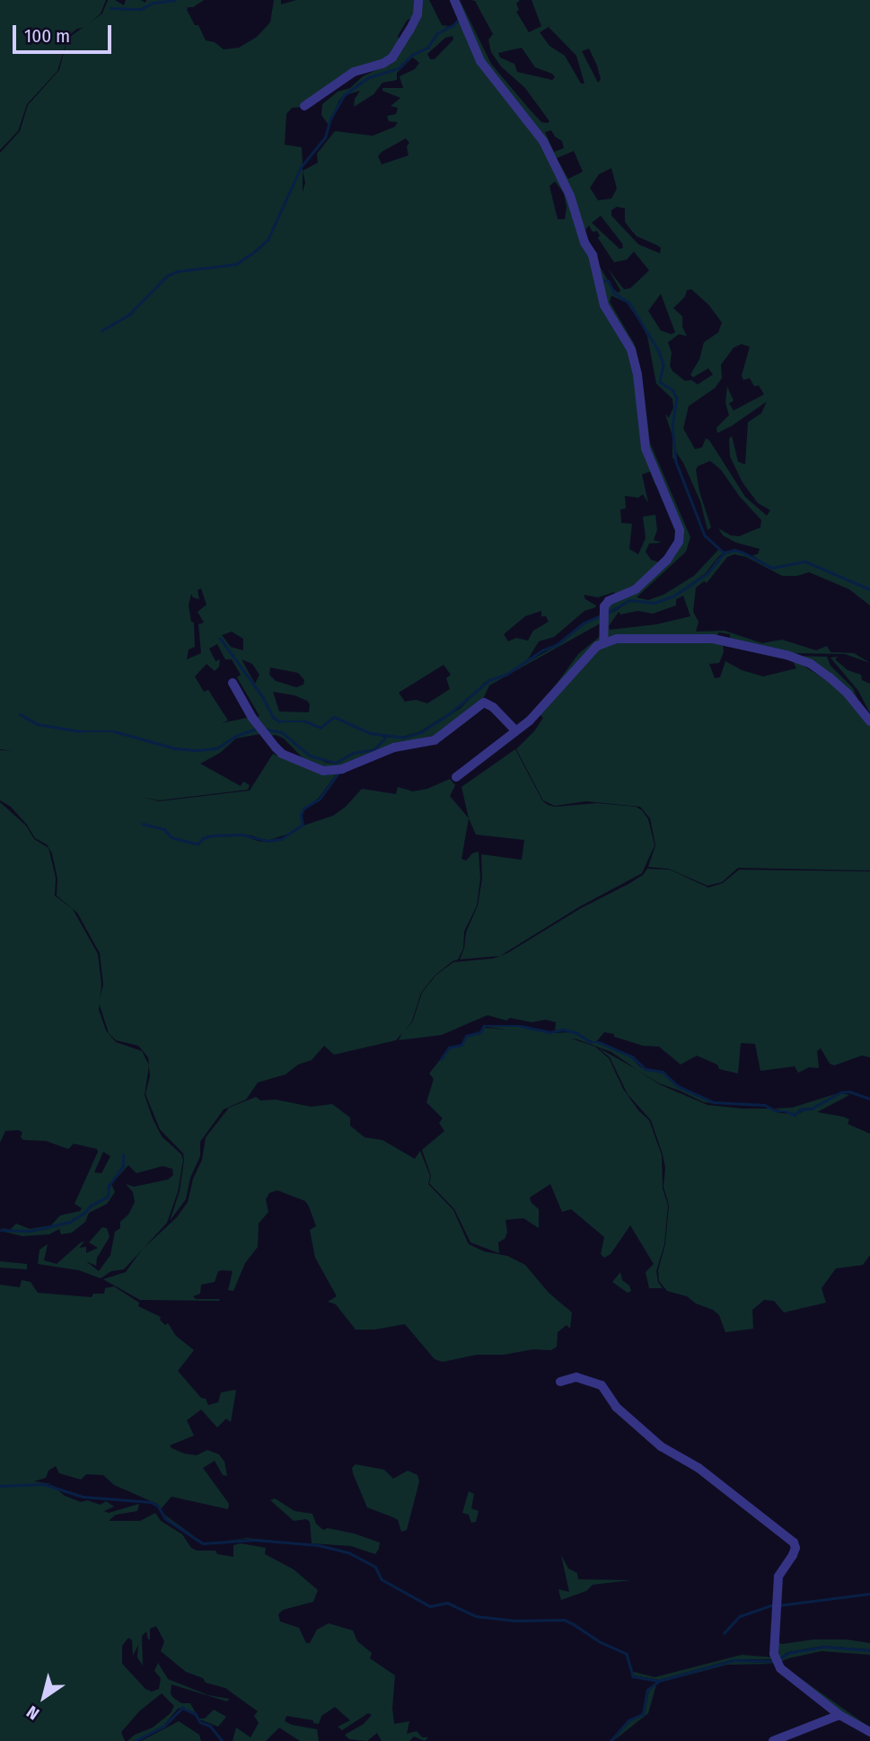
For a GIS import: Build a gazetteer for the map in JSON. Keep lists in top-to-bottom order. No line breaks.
{"scale_bar":"100 m","north":"bottom left"}
